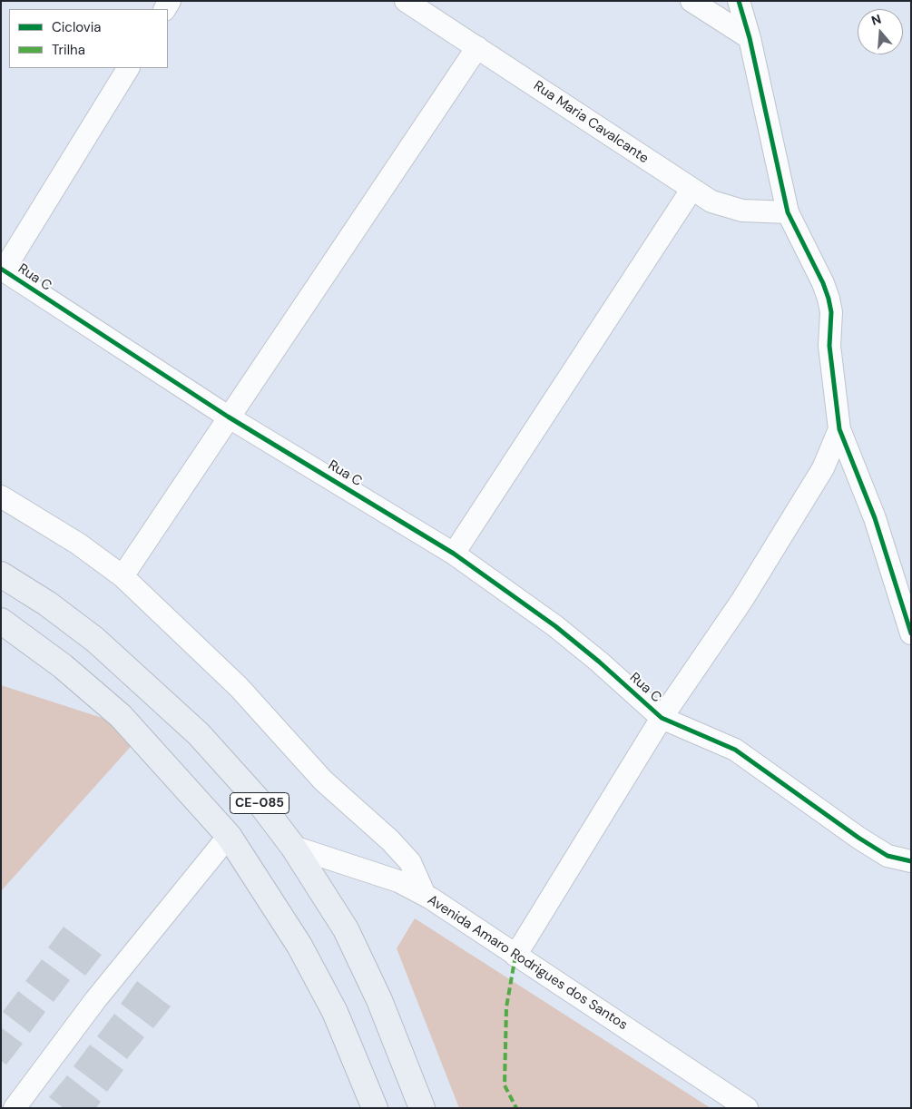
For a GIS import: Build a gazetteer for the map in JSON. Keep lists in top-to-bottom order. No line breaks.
{"streets":{"highway":["CE-085"],"street":["Rua Maria Cavalcante","Rua C","Avenida Amaro Rodrigues dos Santos"]},"crossings":[["Rua C","Avenida Amaro Rodrigues dos Santos"],["CE-085","Avenida Amaro Rodrigues dos Santos"]],"legend":["Ciclovia","Trilha"],"north":"top"}
